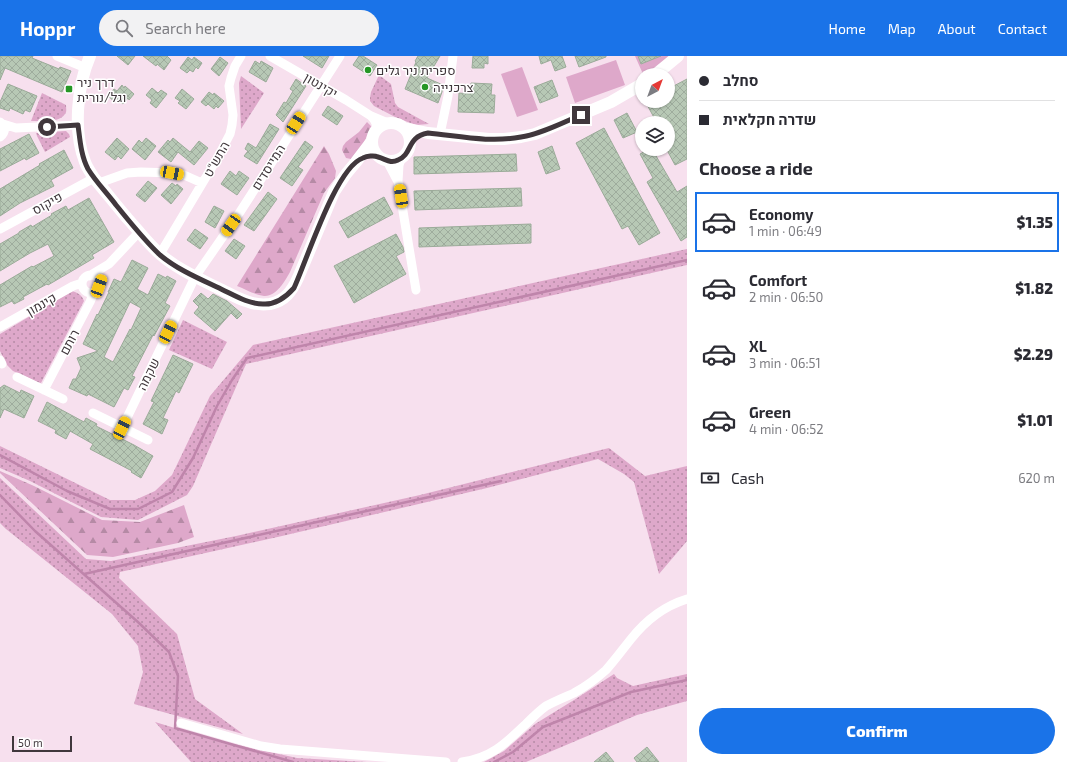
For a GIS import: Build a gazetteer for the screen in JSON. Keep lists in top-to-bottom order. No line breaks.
{"streets":{"street":["יקינטון","התש\"ט","המייסדים","פיקוס","קינמון","רותם","שקמה"]},"crossings":[["יקינטון","המייסדים"],["התש\"ט","פיקוס"],["המייסדים","שקמה"],["קינמון","רותם"]],"places":{"other":["ספרית ניר גלים","צרכנייה"],"transit":["דרך ניר וגל/נורית"]},"scale_bar":"50 m","north":"top right","page":{"header":"Hoppr","search":"Search here","nav":["Home","Map","About","Contact"],"banner":["סחלב","שדרה חקלאית"],"heading":"Choose a ride","list":[{"name":"Economy","note":"1 min · 06:49","value":"$1.35"},{"name":"Comfort","note":"2 min · 06:50","value":"$1.82"},{"name":"XL","note":"3 min · 06:51","value":"$2.29"},{"name":"Green","note":"4 min · 06:52","value":"$1.01"}],"pay":["Cash","620 m"],"buttons":"Confirm","scale":"50 m"}}
